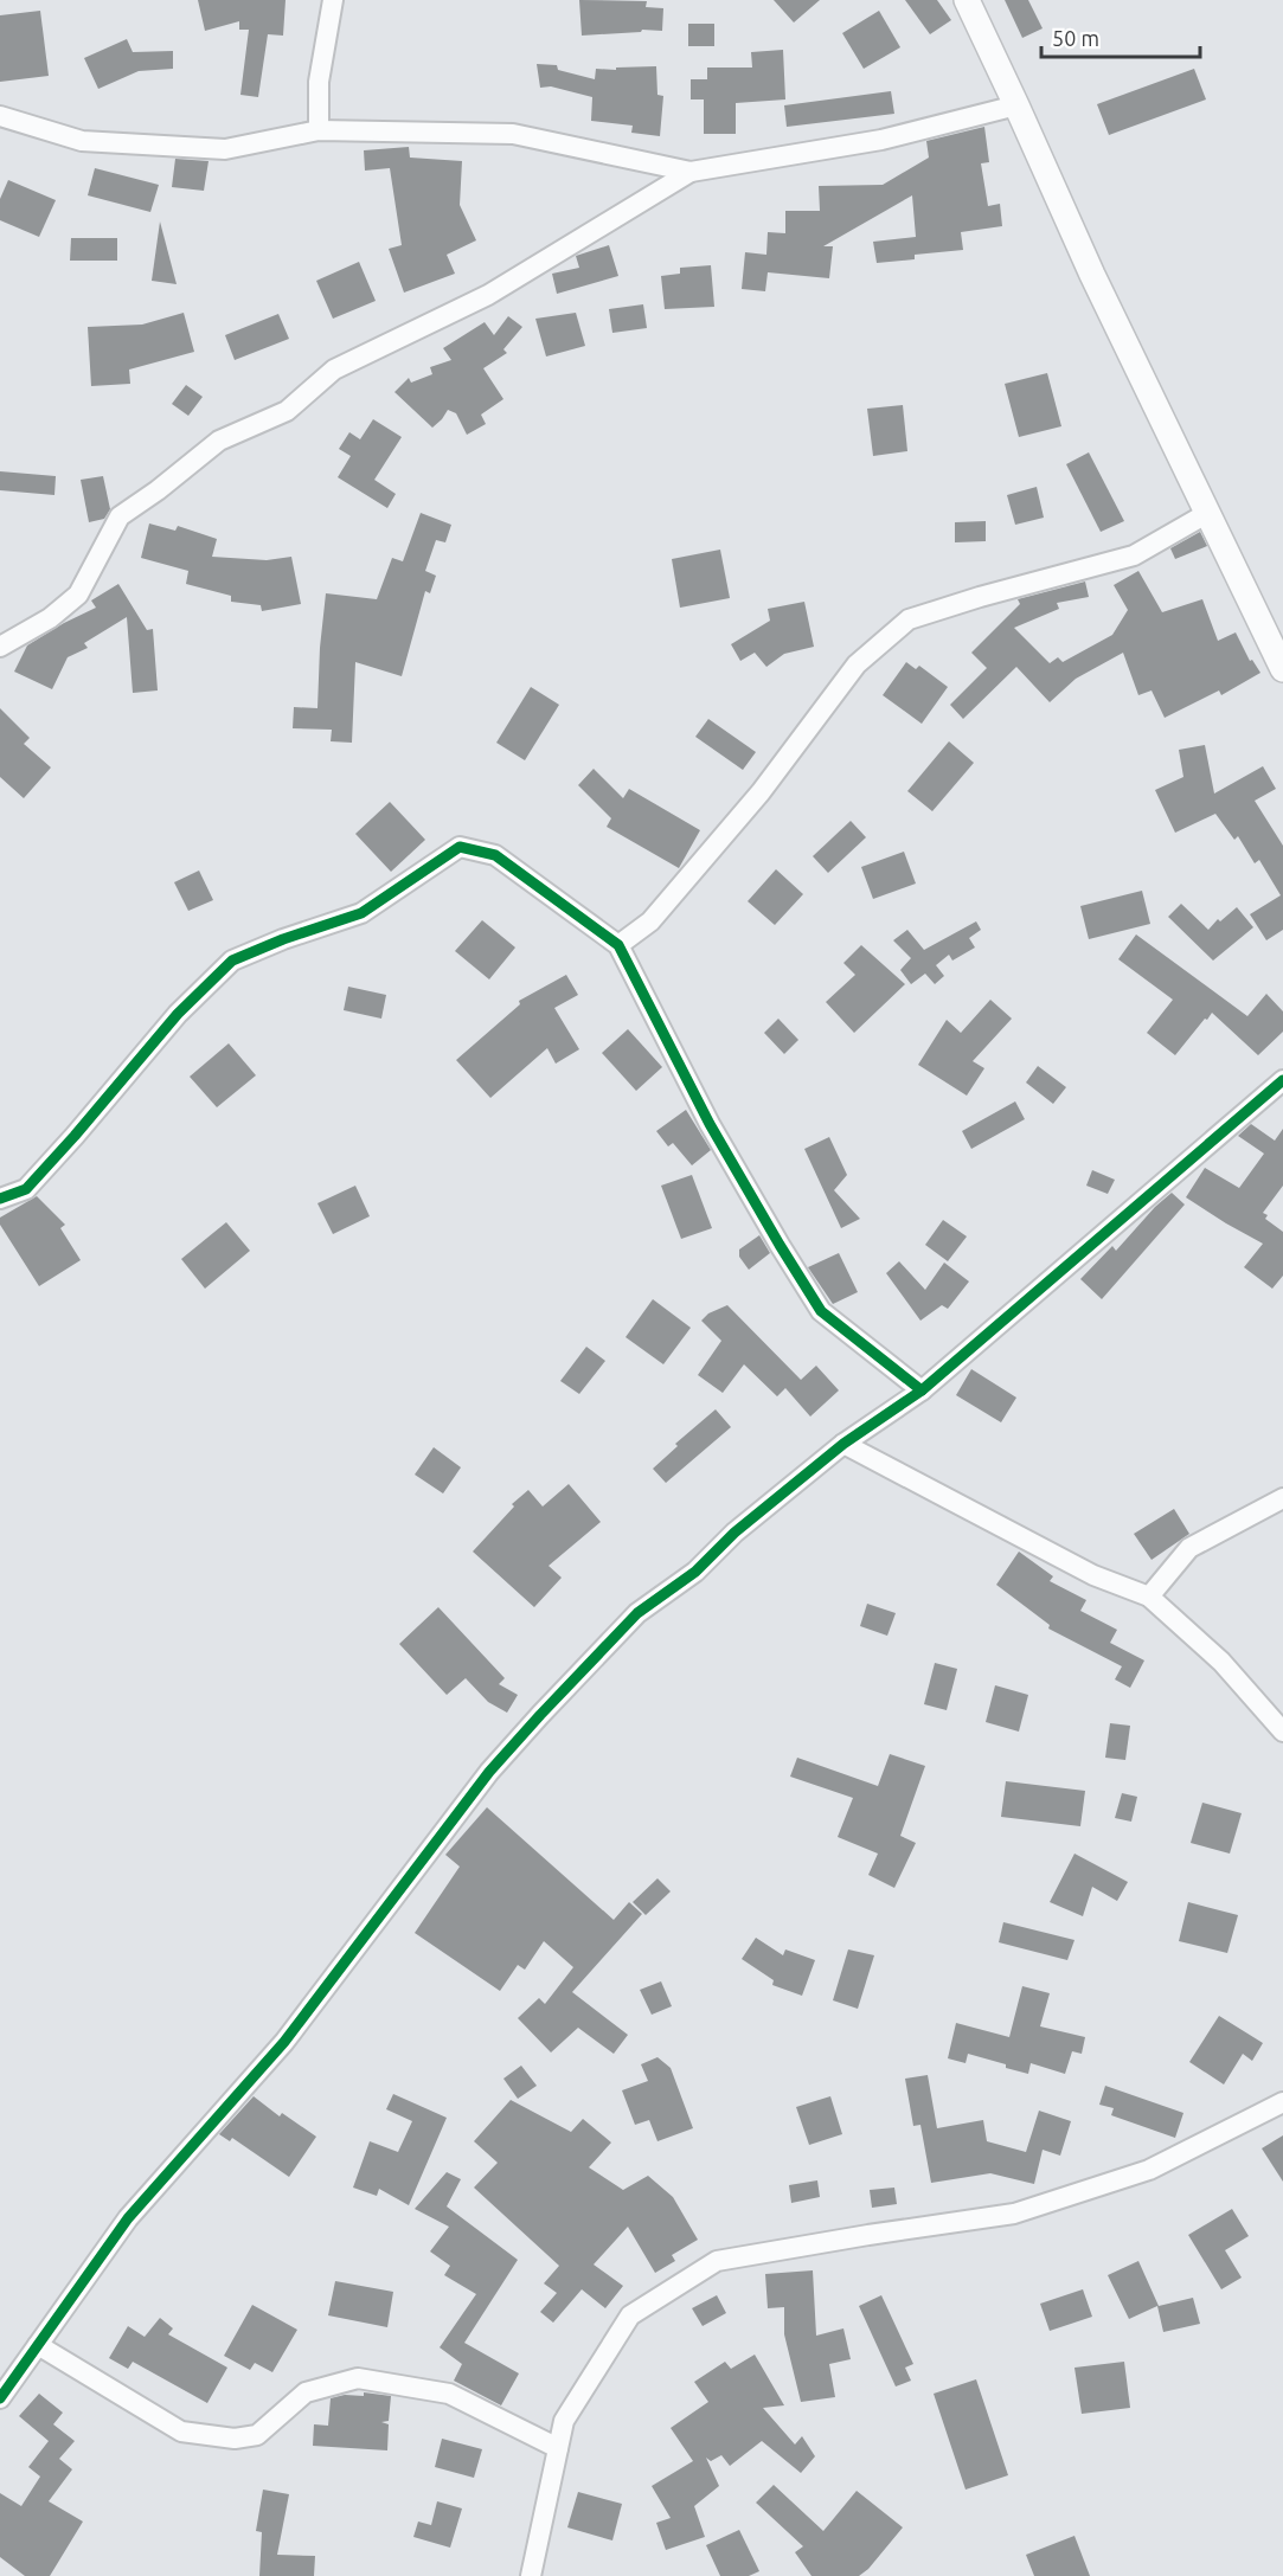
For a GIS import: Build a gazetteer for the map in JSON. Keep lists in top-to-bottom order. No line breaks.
{"scale_bar":"50 m"}
